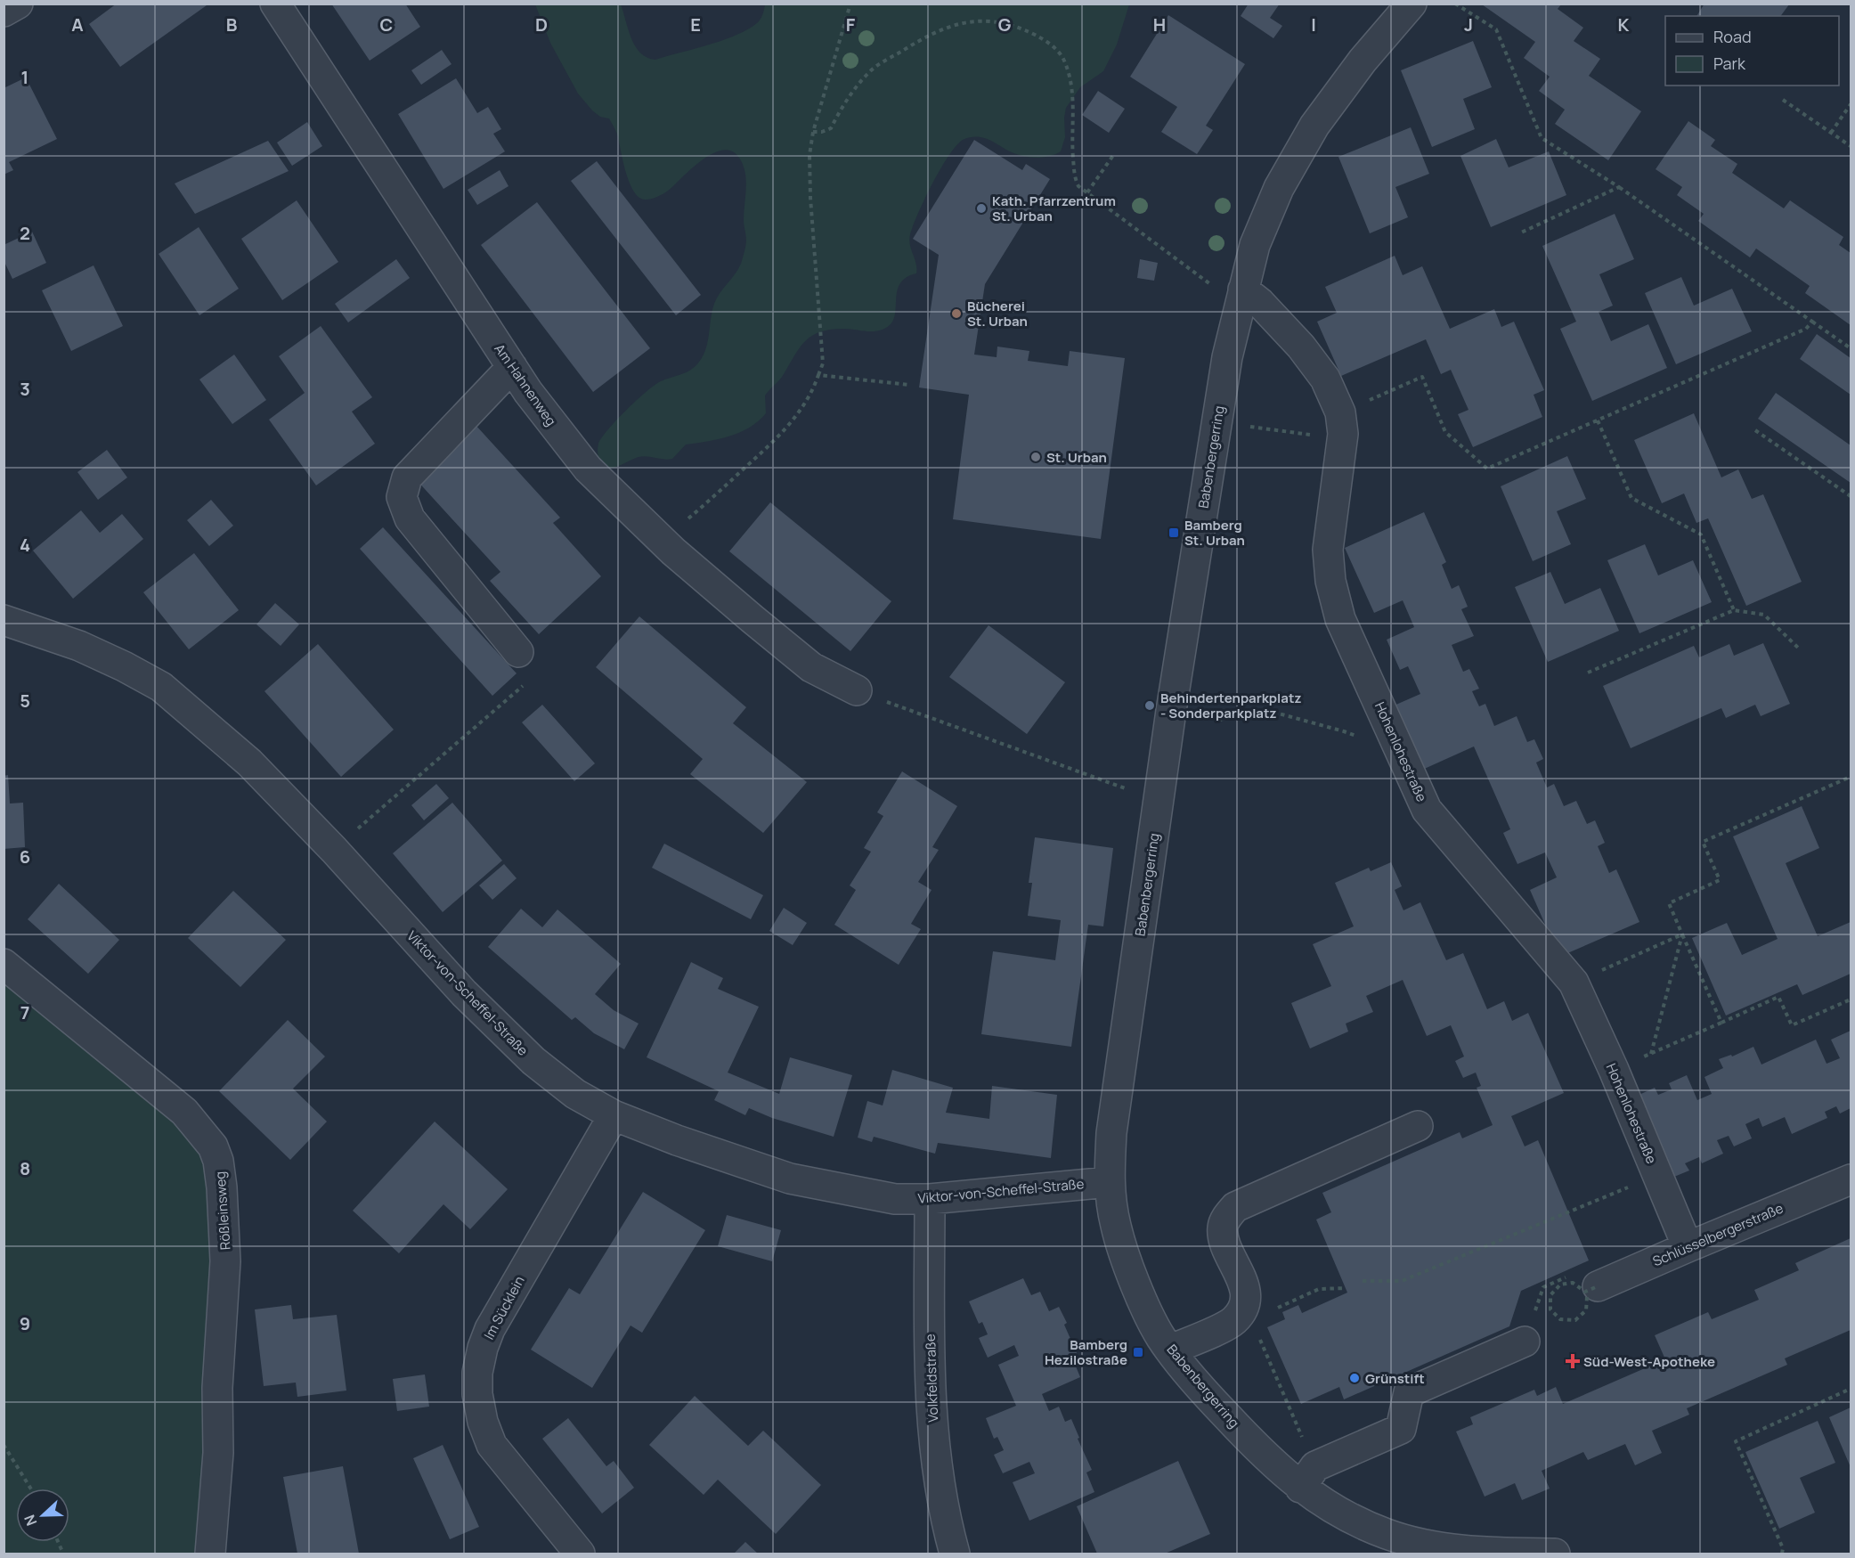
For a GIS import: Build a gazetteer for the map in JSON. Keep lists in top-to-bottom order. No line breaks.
{"streets":{"street":["Am Hahnenweg","Babenbergerring","Hohenlohestraße","Viktor-von-Scheffel-Straße","Rößleinsweg","Schlüsselbergerstraße","Im Sücklein","Volkfeldstraße"]},"crossings":[["Babenbergerring","Viktor-von-Scheffel-Straße"],["Hohenlohestraße","Schlüsselbergerstraße"],["Viktor-von-Scheffel-Straße","Im Sücklein"],["Viktor-von-Scheffel-Straße","Volkfeldstraße"]],"places":{"other":["Kath. Pfarrzentrum St. Urban","Bücherei St. Urban","St. Urban","Behindertenparkplatz - Sonderparkplatz","Grünstift"],"transit":["Bamberg St. Urban","Bamberg Hezilostraße"],"health":["Süd-West-Apotheke"]},"legend":["Road","Park"],"north":"left","grid":{"columns":["A","B","C","D","E","F","G","H","I","J","K"],"rows":["1","2","3","4","5","6","7","8","9"]}}
